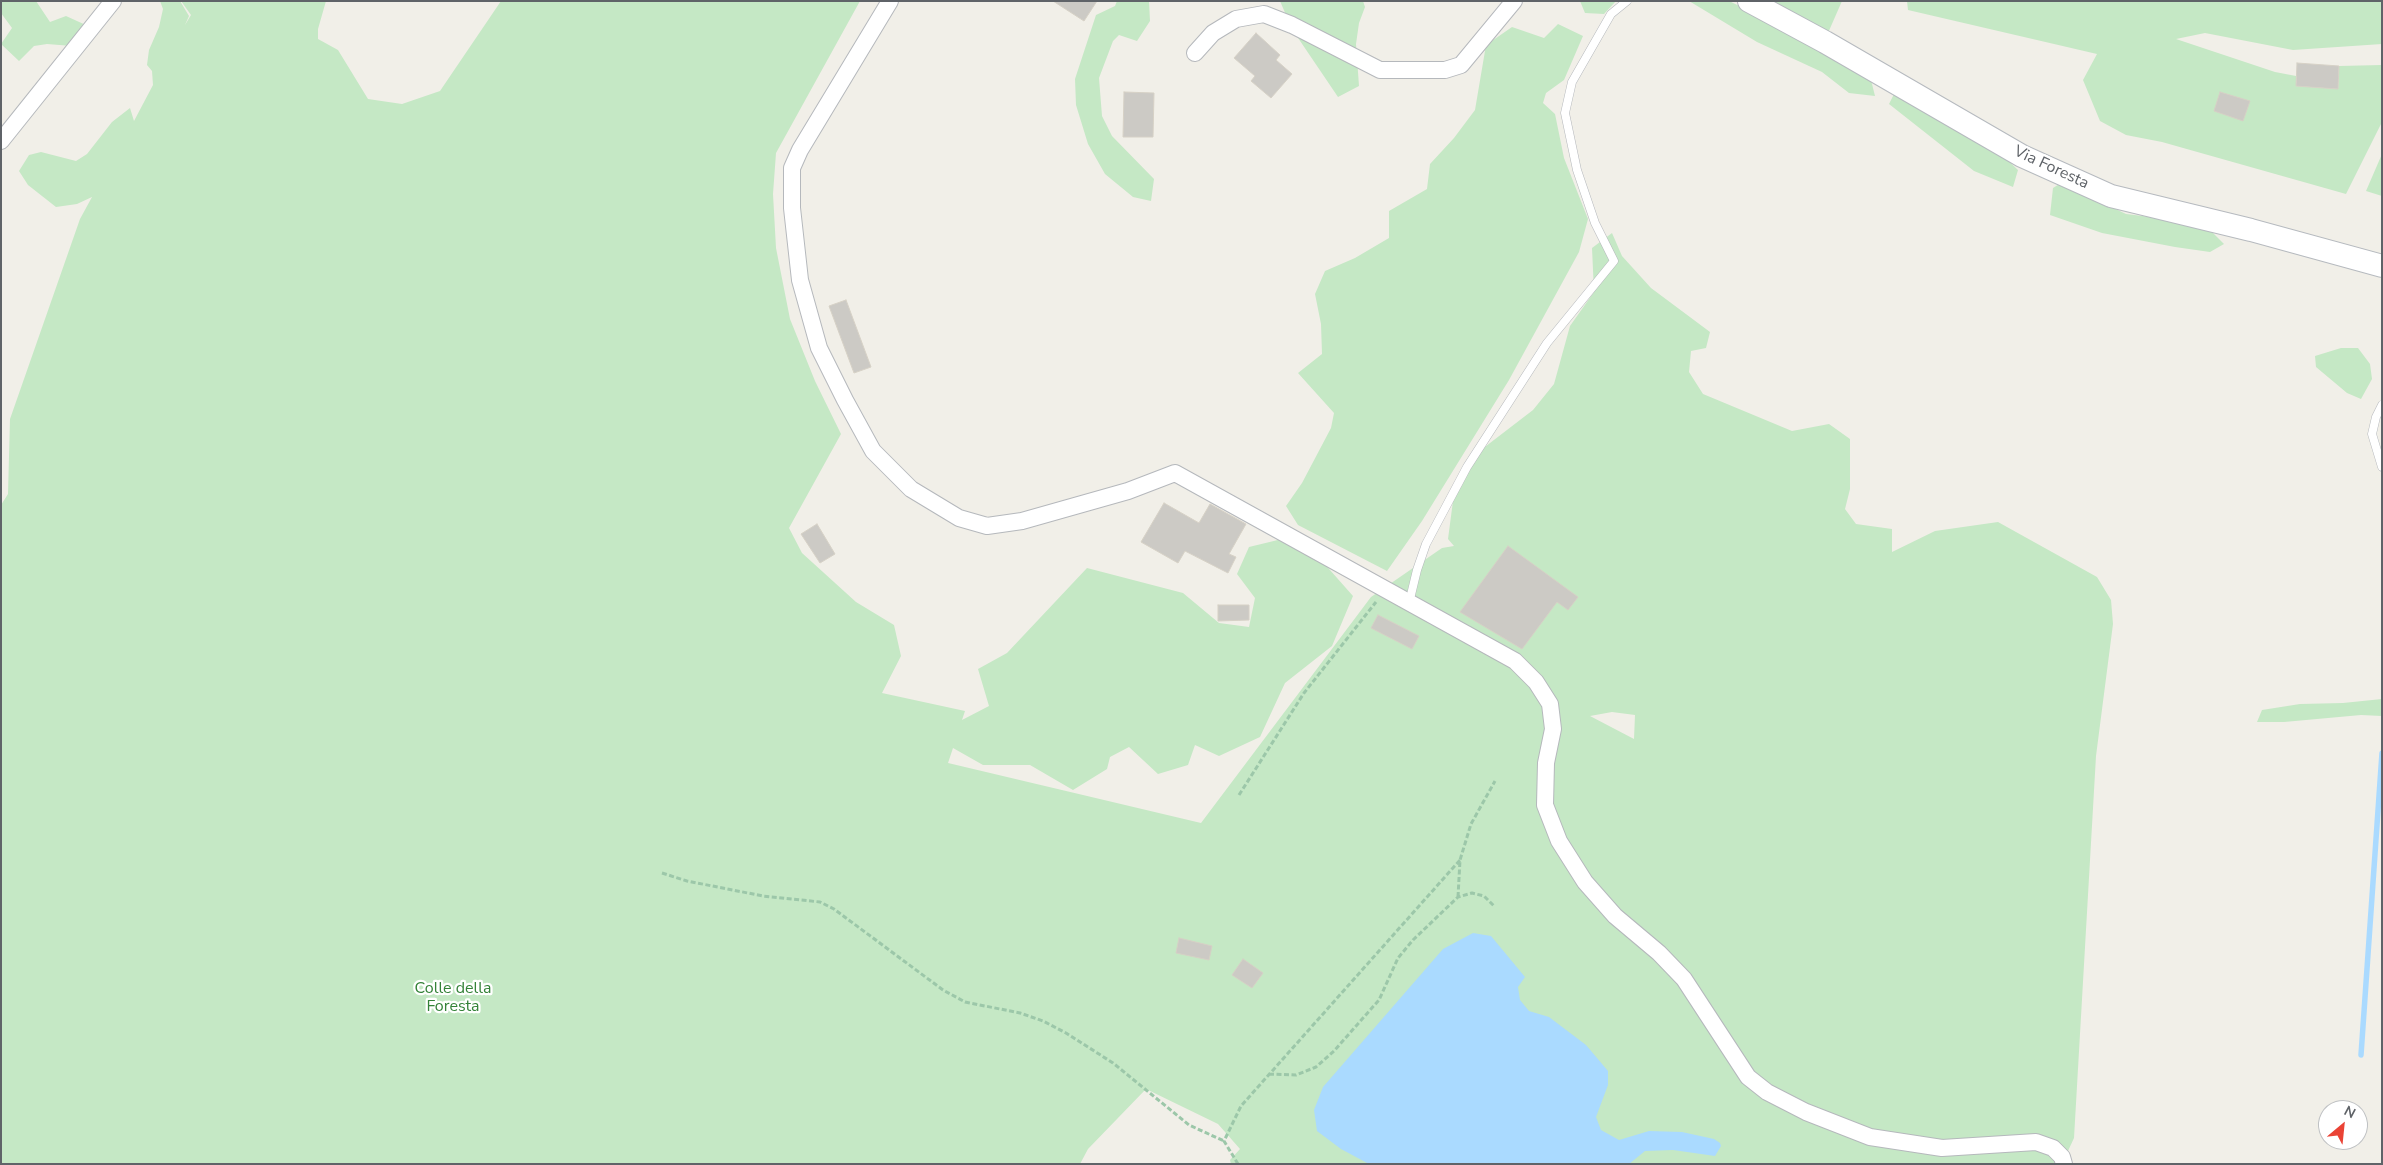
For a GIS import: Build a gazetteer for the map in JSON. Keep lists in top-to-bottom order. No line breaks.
{"streets":{"main road":["Via Foresta"]},"parks":["Colle della Foresta"],"north":"top right"}
